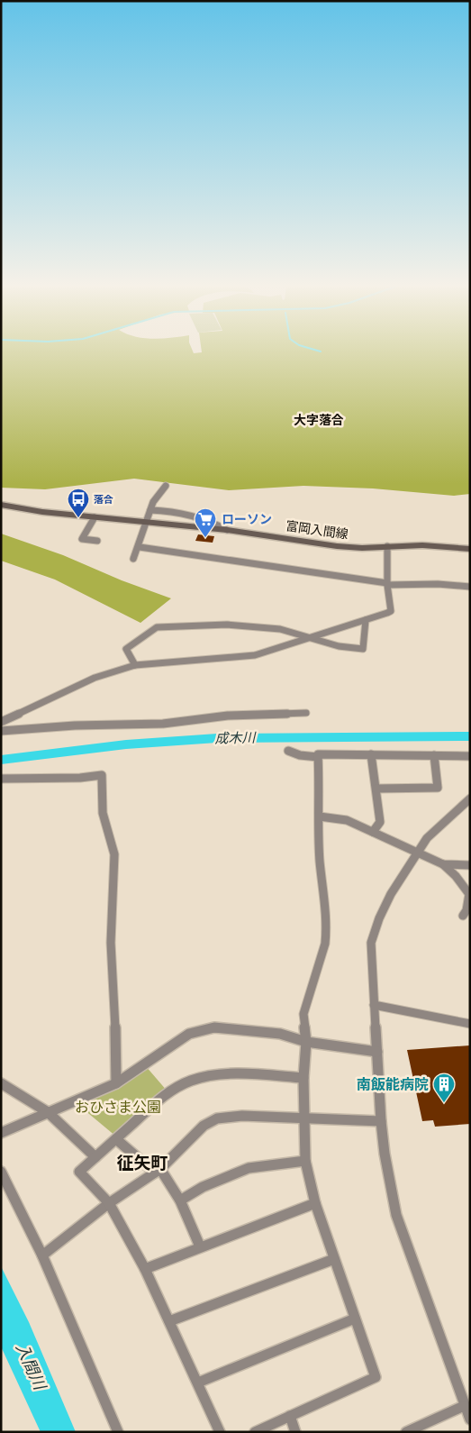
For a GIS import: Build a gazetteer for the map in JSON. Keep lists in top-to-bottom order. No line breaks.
{"streets":{"main road":["富岡入間線"]},"districts":["大字落合","征矢町"],"water":["成木川","入間川"],"parks":["おひさま公園"],"places":{"bus stop":["落合"],"supermarket":["ローソン"],"building":["南飯能病院"]}}
